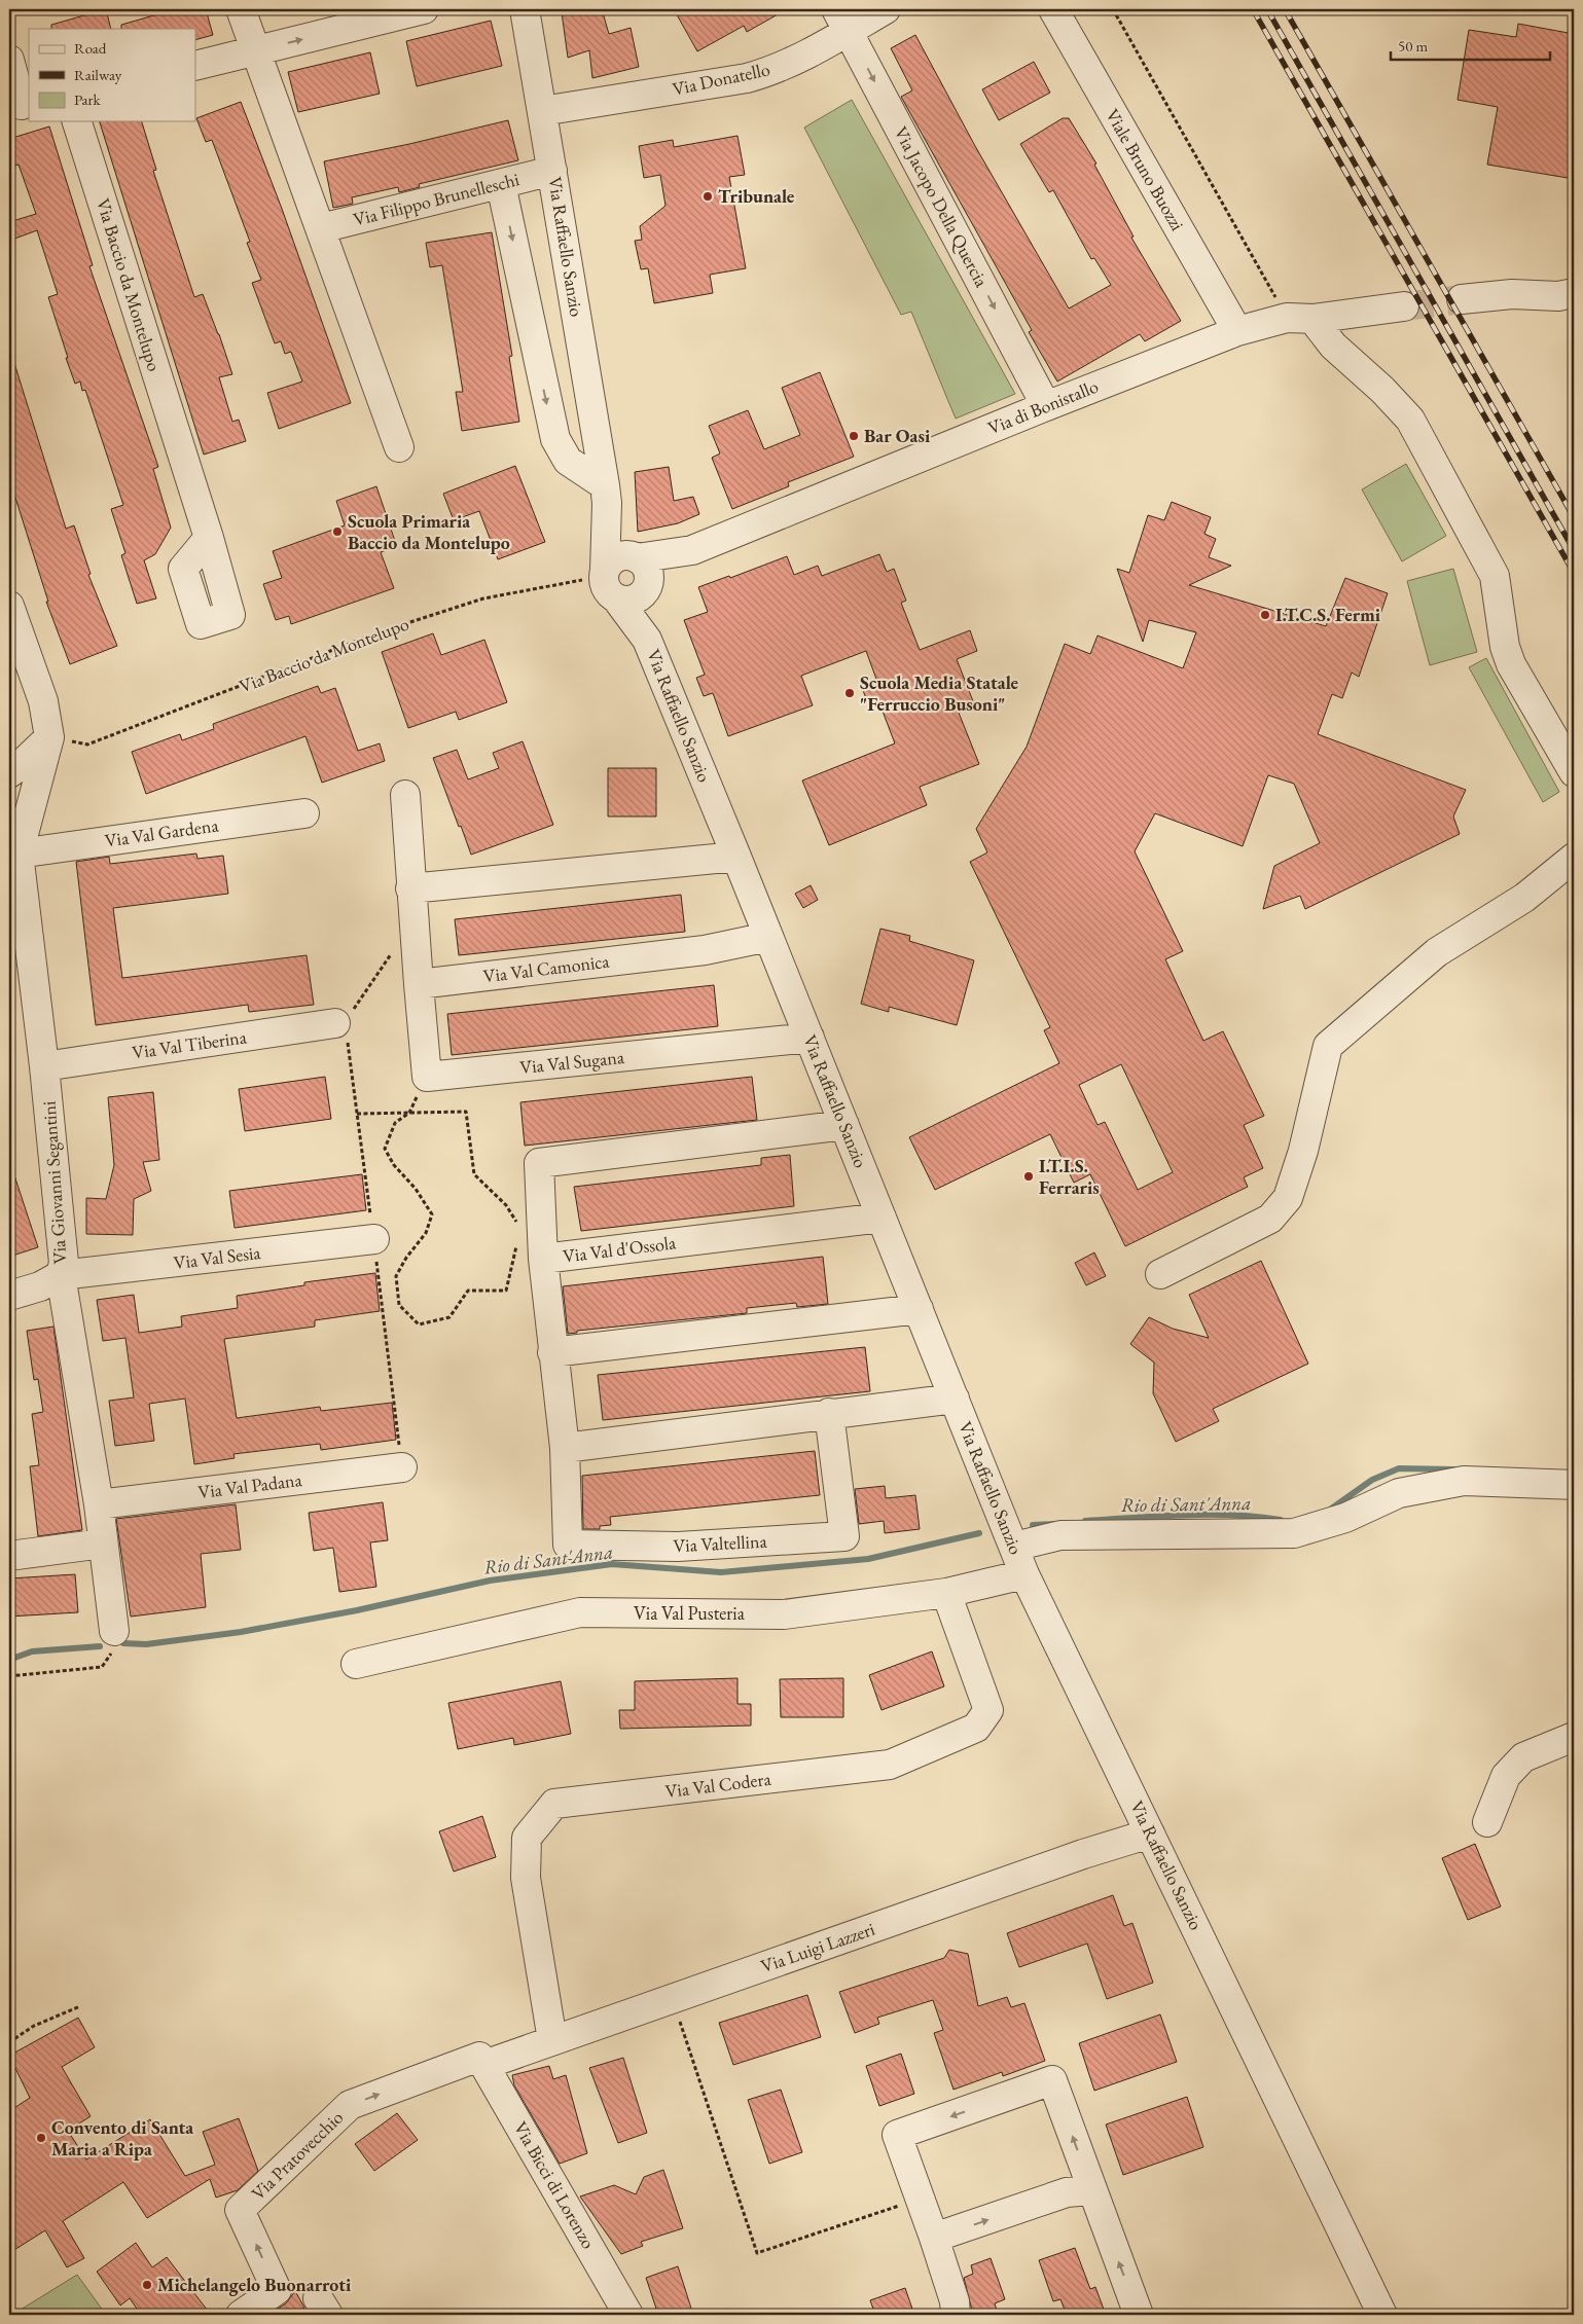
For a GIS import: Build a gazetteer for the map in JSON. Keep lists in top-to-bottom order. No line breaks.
{"streets":{"street":["Via Donatello","Viale Bruno Buozzi","Via Filippo Brunelleschi","Via Jacopo Della Quercia","Via Raffaello Sanzio","Via Baccio da Montelupo","Via di Bonistallo","Via Val Gardena","Via Val Camonica","Via Val Tiberina","Via Val Sugana","Via Giovanni Segantini","Via Val d'Ossola","Via Val Sesia","Via Val Padana","Via Valtellina","Via Val Pusteria","Via Val Codera","Via Luigi Lazzeri","Via Pratovecchio","Via Bicci di Lorenzo"]},"crossings":[["Via Donatello","Via Jacopo Della Quercia"],["Via Donatello","Via Raffaello Sanzio"],["Viale Bruno Buozzi","Via di Bonistallo"],["Via Filippo Brunelleschi","Via Raffaello Sanzio"],["Via Jacopo Della Quercia","Via di Bonistallo"],["Via Raffaello Sanzio","Via Baccio da Montelupo"],["Via Raffaello Sanzio","Via di Bonistallo"],["Via Raffaello Sanzio","Via Val Camonica"],["Via Raffaello Sanzio","Via Val Sugana"],["Via Raffaello Sanzio","Via Val d'Ossola"],["Via Raffaello Sanzio","Via Val Pusteria"],["Via Raffaello Sanzio","Via Luigi Lazzeri"],["Via Baccio da Montelupo","Via di Bonistallo"],["Via Baccio da Montelupo","Via Giovanni Segantini"],["Via Val Gardena","Via Giovanni Segantini"],["Via Val Camonica","Via Val Sugana"],["Via Val Tiberina","Via Giovanni Segantini"],["Via Giovanni Segantini","Via Val Sesia"],["Via Giovanni Segantini","Via Val Padana"],["Via Val d'Ossola","Via Valtellina"],["Via Val Pusteria","Via Val Codera"],["Via Val Codera","Via Luigi Lazzeri"],["Via Luigi Lazzeri","Via Pratovecchio"],["Via Luigi Lazzeri","Via Bicci di Lorenzo"],["Via Pratovecchio","Via Bicci di Lorenzo"]],"one_way":["Via Jacopo Della Quercia","Via Pratovecchio"],"water":["Rio di Sant'Anna"],"places":["Tribunale","Bar Oasi","Scuola Primaria Baccio da Montelupo","I.T.C.S. Fermi","Scuola Media Statale \"Ferruccio Busoni\"","I.T.I.S. Ferraris","Convento di Santa Maria a Ripa","Michelangelo Buonarroti"],"legend":["Road","Railway","Park"],"scale_bar":"50 m"}
